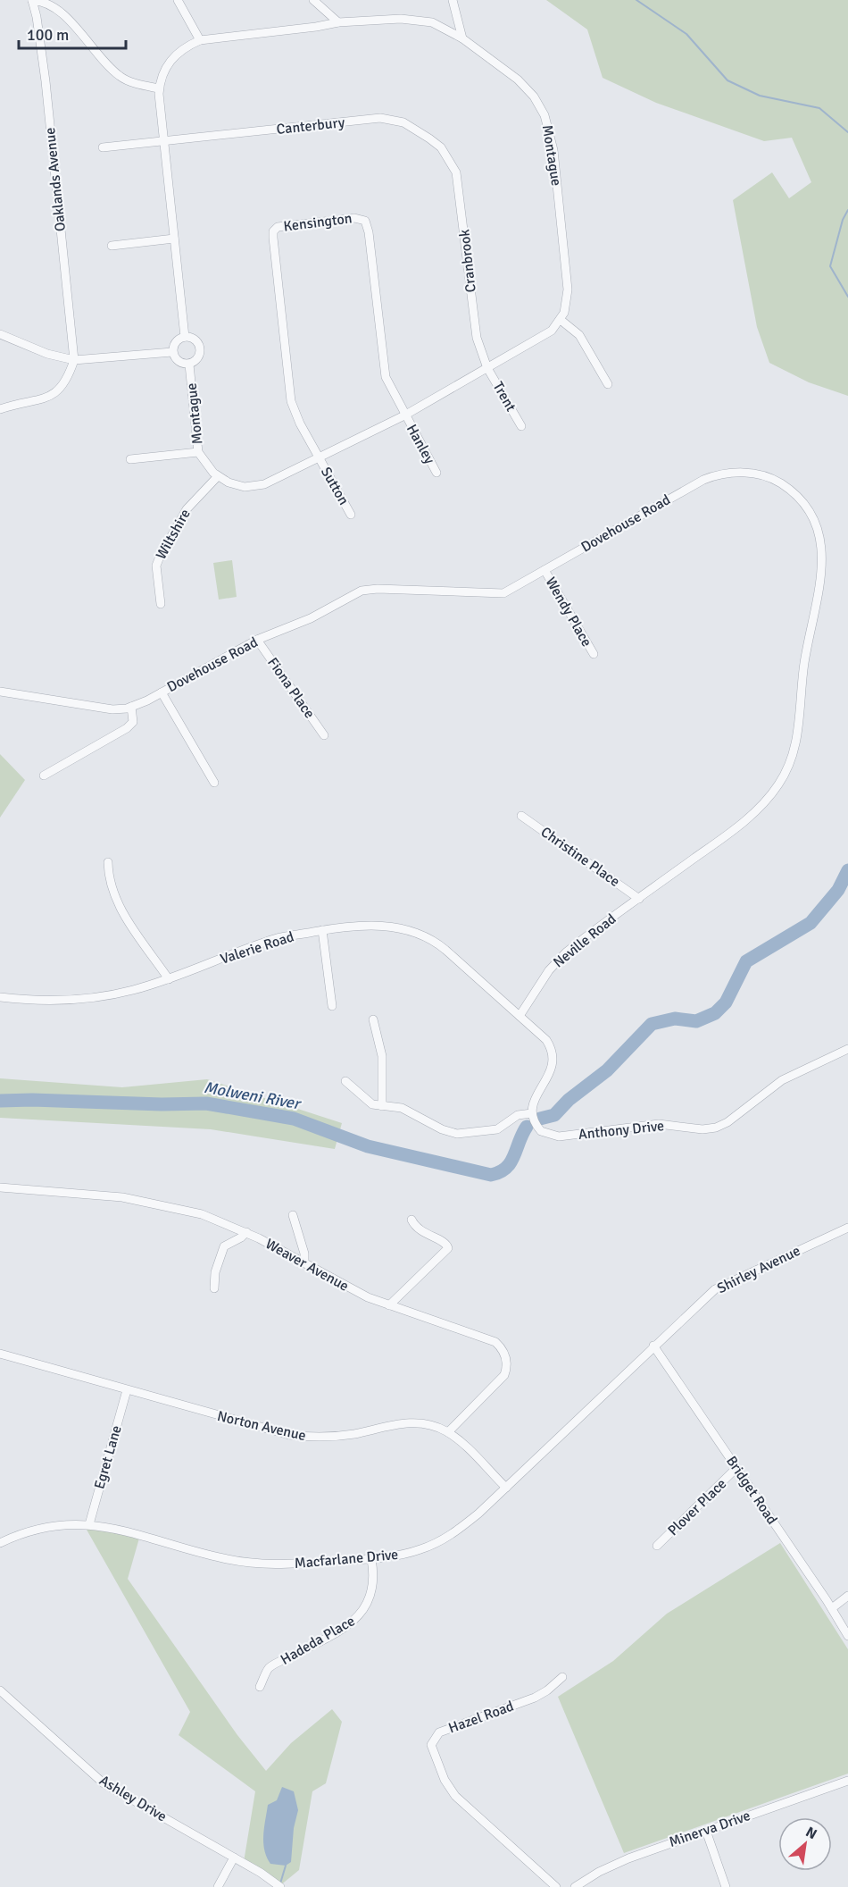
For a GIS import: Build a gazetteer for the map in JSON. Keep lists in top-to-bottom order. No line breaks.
{"streets":{"street":["Canterbury","Montague","Oaklands Avenue","Kensington","Cranbrook","Trent","Hanley","Sutton","Dovehouse Road","Wiltshire","Wendy Place","Fiona Place","Christine Place","Neville Road","Valerie Road","Anthony Drive","Weaver Avenue","Shirley Avenue","Norton Avenue","Egret Lane","Bridget Road","Plover Place","Macfarlane Drive","Hadeda Place","Hazel Road","Ashley Drive","Minerva Drive"]},"crossings":[["Canterbury","Montague"],["Canterbury","Cranbrook"],["Montague","Wiltshire"],["Kensington","Hanley"],["Kensington","Sutton"],["Cranbrook","Trent"],["Dovehouse Road","Wendy Place"],["Dovehouse Road","Fiona Place"],["Dovehouse Road","Christine Place"],["Dovehouse Road","Neville Road"],["Christine Place","Neville Road"],["Neville Road","Valerie Road"],["Weaver Avenue","Norton Avenue"],["Shirley Avenue","Bridget Road"],["Shirley Avenue","Macfarlane Drive"],["Norton Avenue","Egret Lane"],["Norton Avenue","Macfarlane Drive"],["Egret Lane","Macfarlane Drive"],["Bridget Road","Plover Place"],["Bridget Road","Macfarlane Drive"],["Macfarlane Drive","Hadeda Place"]],"water":["Molweni River"],"scale_bar":"100 m","north":"top right"}
